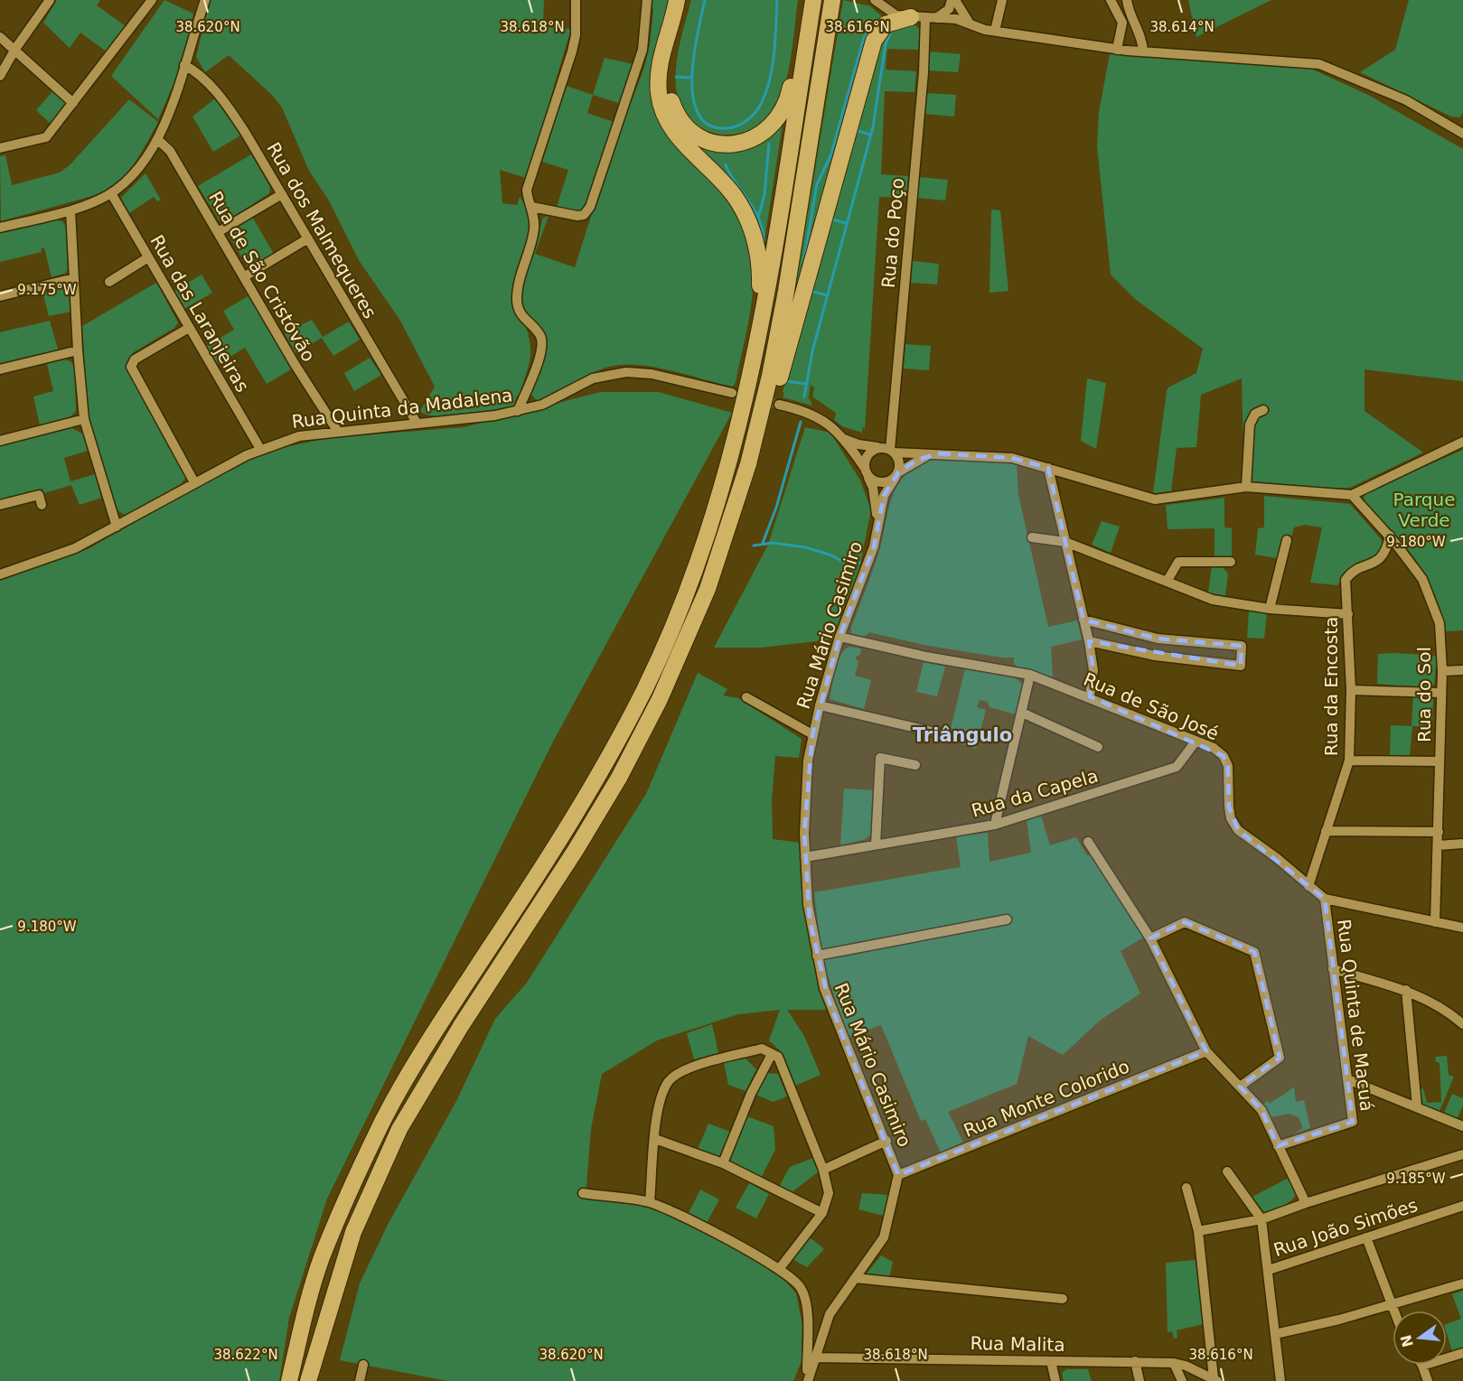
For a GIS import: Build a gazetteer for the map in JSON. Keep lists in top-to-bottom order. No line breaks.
{"streets":{"street":["Rua dos Malmequeres","Rua do Poço","Rua de São Cristóvão","Rua das Laranjeiras","Rua Quinta da Madalena","Rua Mário Casimiro","Rua da Encosta","Rua do Sol","Rua de São José","Rua da Capela","Rua Quinta de Macuá","Rua Monte Colorido","Rua João Simões","Rua Malita"]},"crossings":[["Rua dos Malmequeres","Rua Quinta da Madalena"],["Rua do Poço","Rua Mário Casimiro"],["Rua de São Cristóvão","Rua Quinta da Madalena"],["Rua das Laranjeiras","Rua Quinta da Madalena"],["Rua Mário Casimiro","Rua do Sol"],["Rua Mário Casimiro","Rua de São José"],["Rua Mário Casimiro","Rua da Capela"],["Rua Mário Casimiro","Rua Monte Colorido"],["Rua Mário Casimiro","Rua Malita"],["Rua da Encosta","Rua do Sol"],["Rua da Encosta","Rua de São José"],["Rua do Sol","Rua de São José"],["Rua de São José","Rua da Capela"],["Rua de São José","Rua Quinta de Macuá"]],"districts":["Triângulo"],"parks":["Parque Verde"],"north":"left","coordinates":["38.620°N","38.618°N","38.616°N","38.614°N","9.175°W","9.180°W","9.185°W","38.622°N"]}
